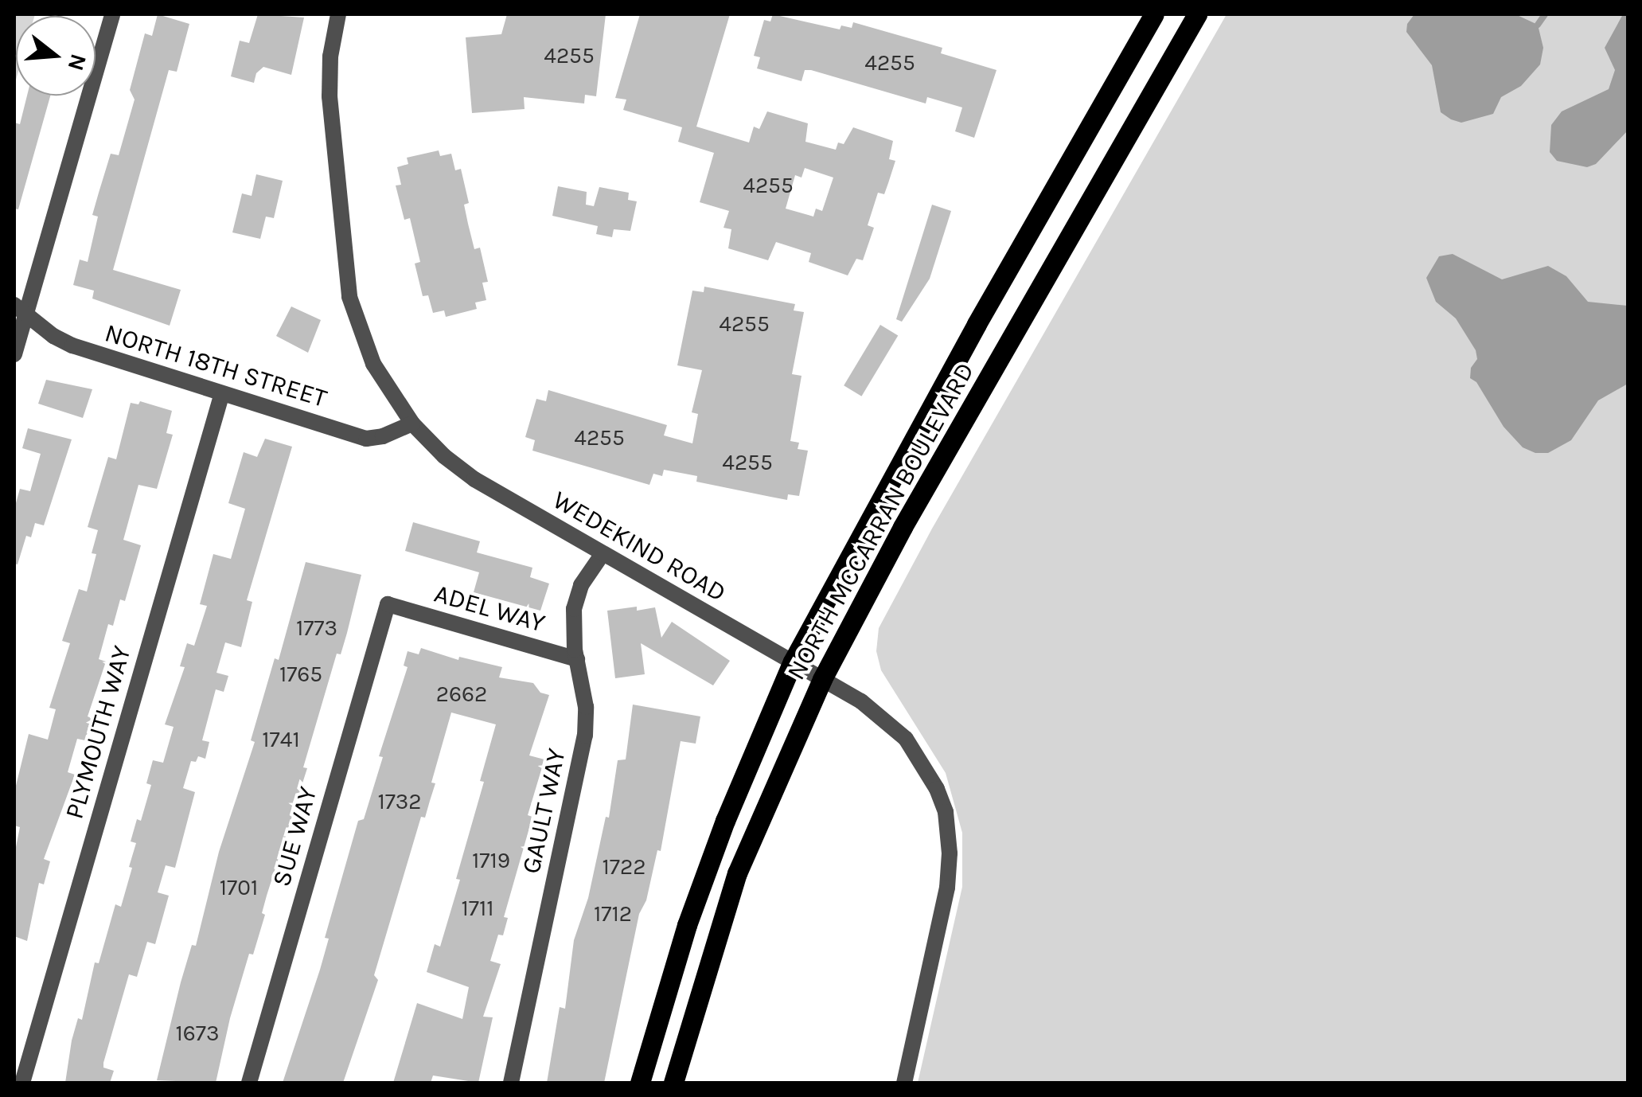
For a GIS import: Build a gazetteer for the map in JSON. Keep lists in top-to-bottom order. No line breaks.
{"streets":{"main road":["NORTH MCCARRAN BOULEVARD"],"street":["NORTH 18TH STREET","WEDEKIND ROAD","ADEL WAY","PLYMOUTH WAY","GAULT WAY","SUE WAY"]},"crossings":[["NORTH 18TH STREET","WEDEKIND ROAD"],["NORTH 18TH STREET","PLYMOUTH WAY"],["NORTH MCCARRAN BOULEVARD","WEDEKIND ROAD"],["WEDEKIND ROAD","GAULT WAY"],["ADEL WAY","GAULT WAY"],["ADEL WAY","SUE WAY"]],"house_numbers":["4255","4255","4255","4255","4255","4255","1773","1765","2662","1741","1732","1719","1722","1701","1711","1712","1673"],"north":"right"}
